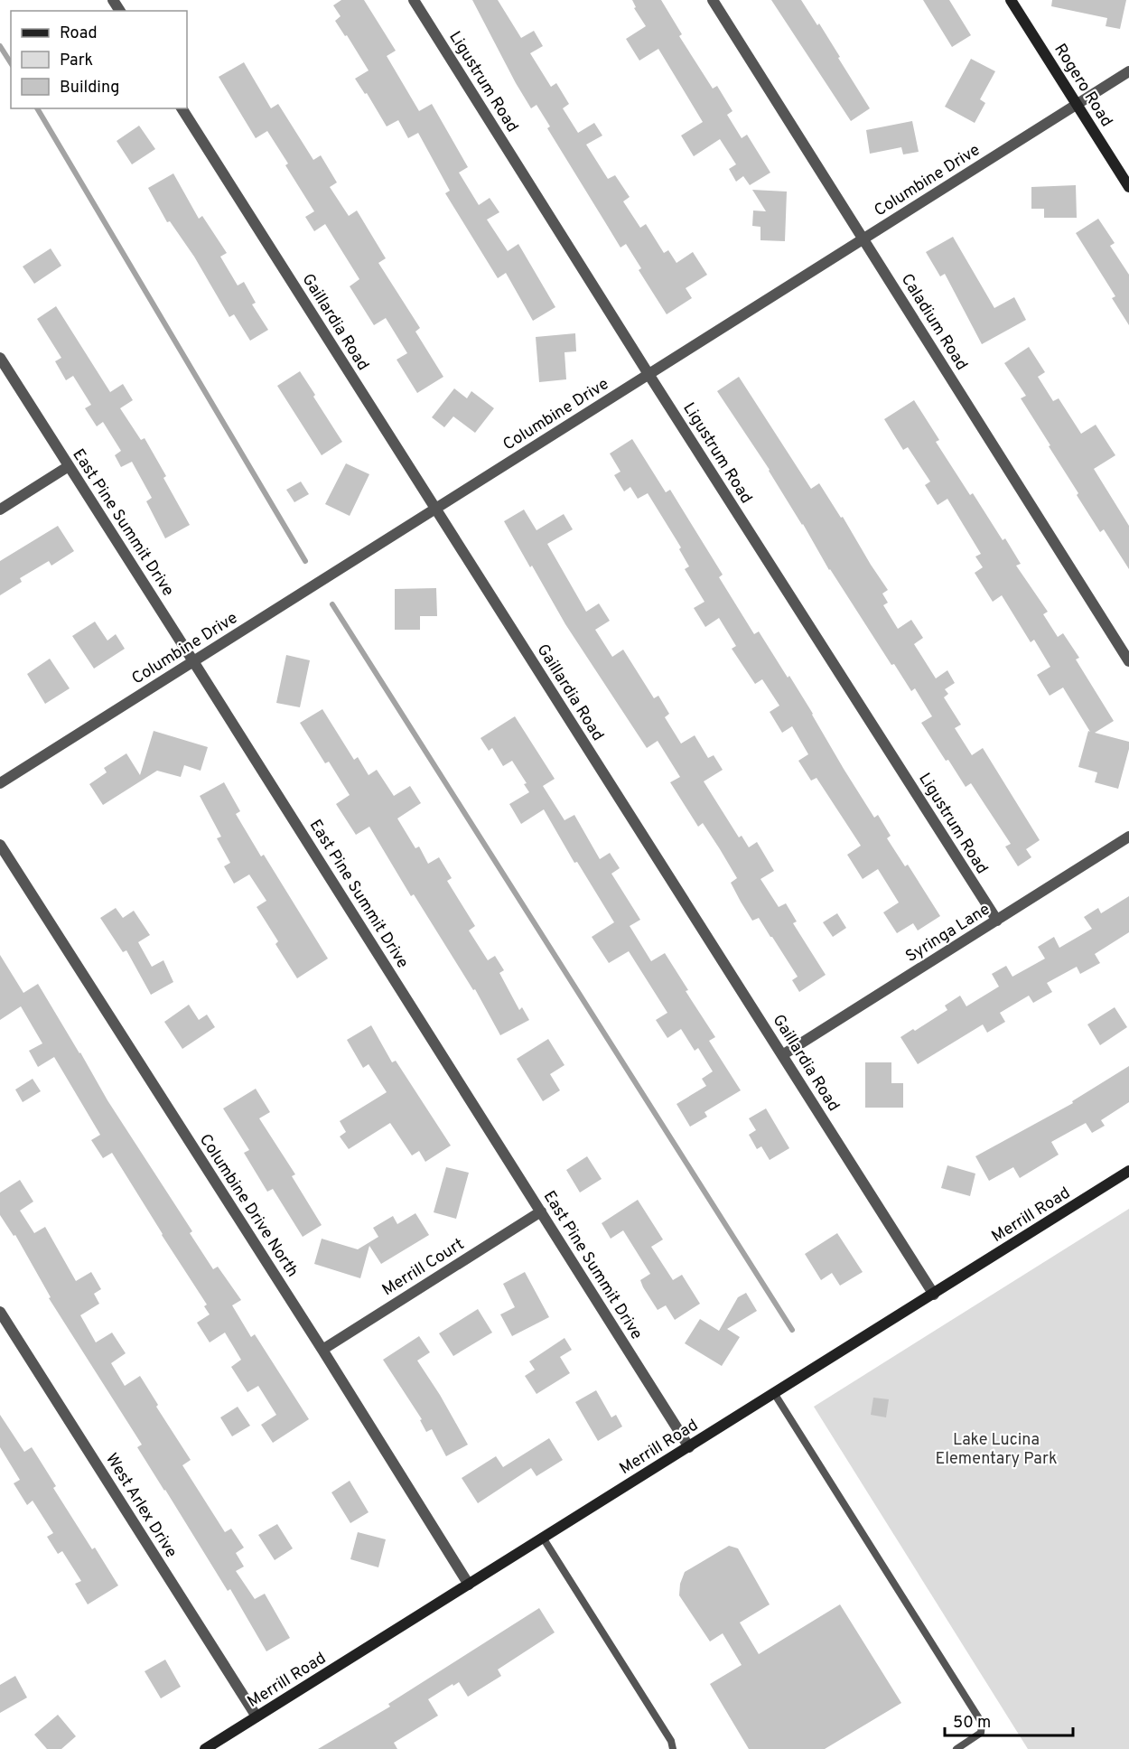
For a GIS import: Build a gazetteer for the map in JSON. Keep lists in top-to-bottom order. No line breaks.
{"streets":{"main road":["Rogero Road","Merrill Road"],"street":["Ligustrum Road","Columbine Drive","Gaillardia Road","Caladium Road","East Pine Summit Drive","Syringa Lane","Columbine Drive North","Merrill Court","West Arlex Drive"]},"crossings":[["Ligustrum Road","Columbine Drive"],["Ligustrum Road","Syringa Lane"],["Rogero Road","Columbine Drive"],["Columbine Drive","Gaillardia Road"],["Columbine Drive","Caladium Road"],["Columbine Drive","East Pine Summit Drive"],["Gaillardia Road","Syringa Lane"],["Gaillardia Road","Merrill Road"],["East Pine Summit Drive","Merrill Road"],["East Pine Summit Drive","Merrill Court"],["Columbine Drive North","Merrill Road"],["Columbine Drive North","Merrill Court"],["Merrill Road","West Arlex Drive"]],"parks":["Lake Lucina Elementary Park"],"legend":["Road","Park","Building"],"scale_bar":"50 m"}
